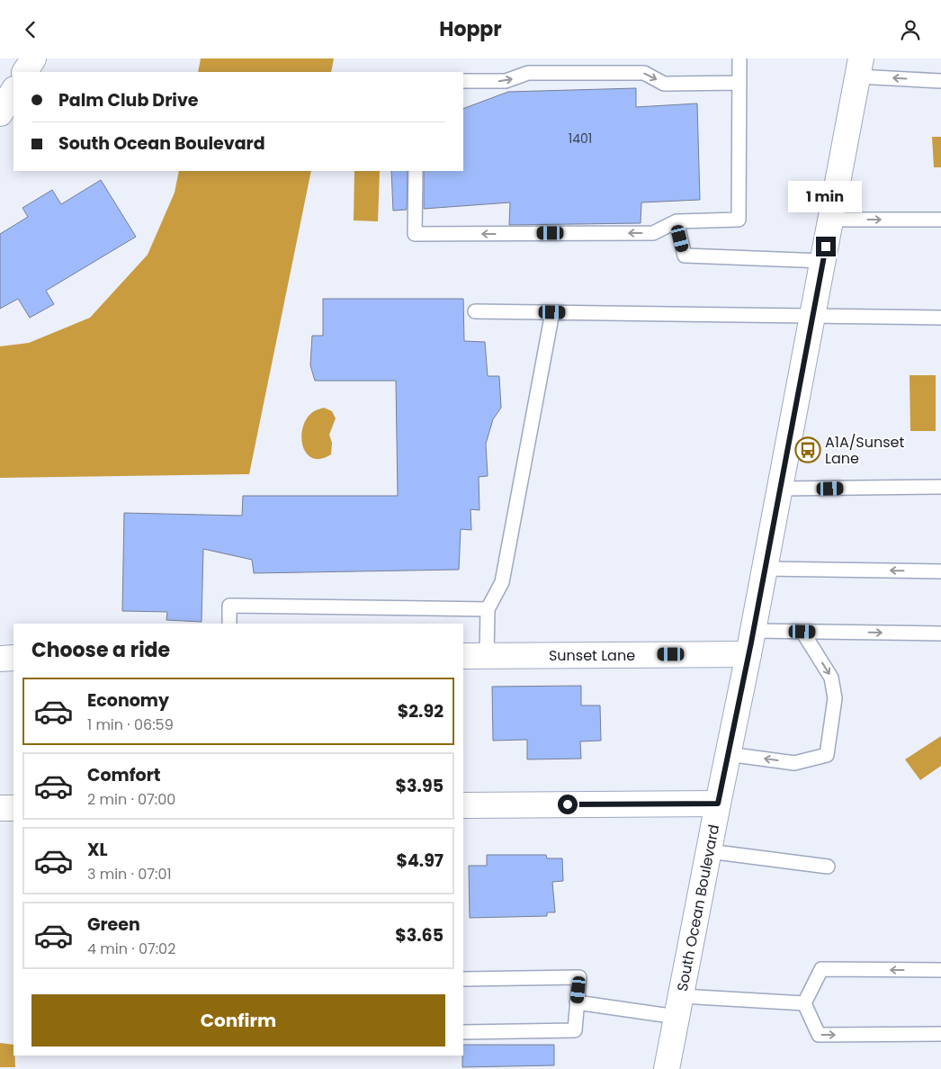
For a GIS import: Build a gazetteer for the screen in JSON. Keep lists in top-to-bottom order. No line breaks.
{"streets":{"main road":["Sunset Lane","South Ocean Boulevard"]},"crossings":[["Sunset Lane","South Ocean Boulevard"]],"places":{"bus stop":["A1A/Sunset Lane"]},"house_numbers":["1401"],"page":{"header":"Hoppr","banner":["Palm Club Drive","South Ocean Boulevard"],"bubble":"1 min","heading":"Choose a ride","list":[{"name":"Economy","note":"1 min · 06:59","value":"$2.92"},{"name":"Comfort","note":"2 min · 07:00","value":"$3.95"},{"name":"XL","note":"3 min · 07:01","value":"$4.97"},{"name":"Green","note":"4 min · 07:02","value":"$3.65"}],"buttons":"Confirm"}}
